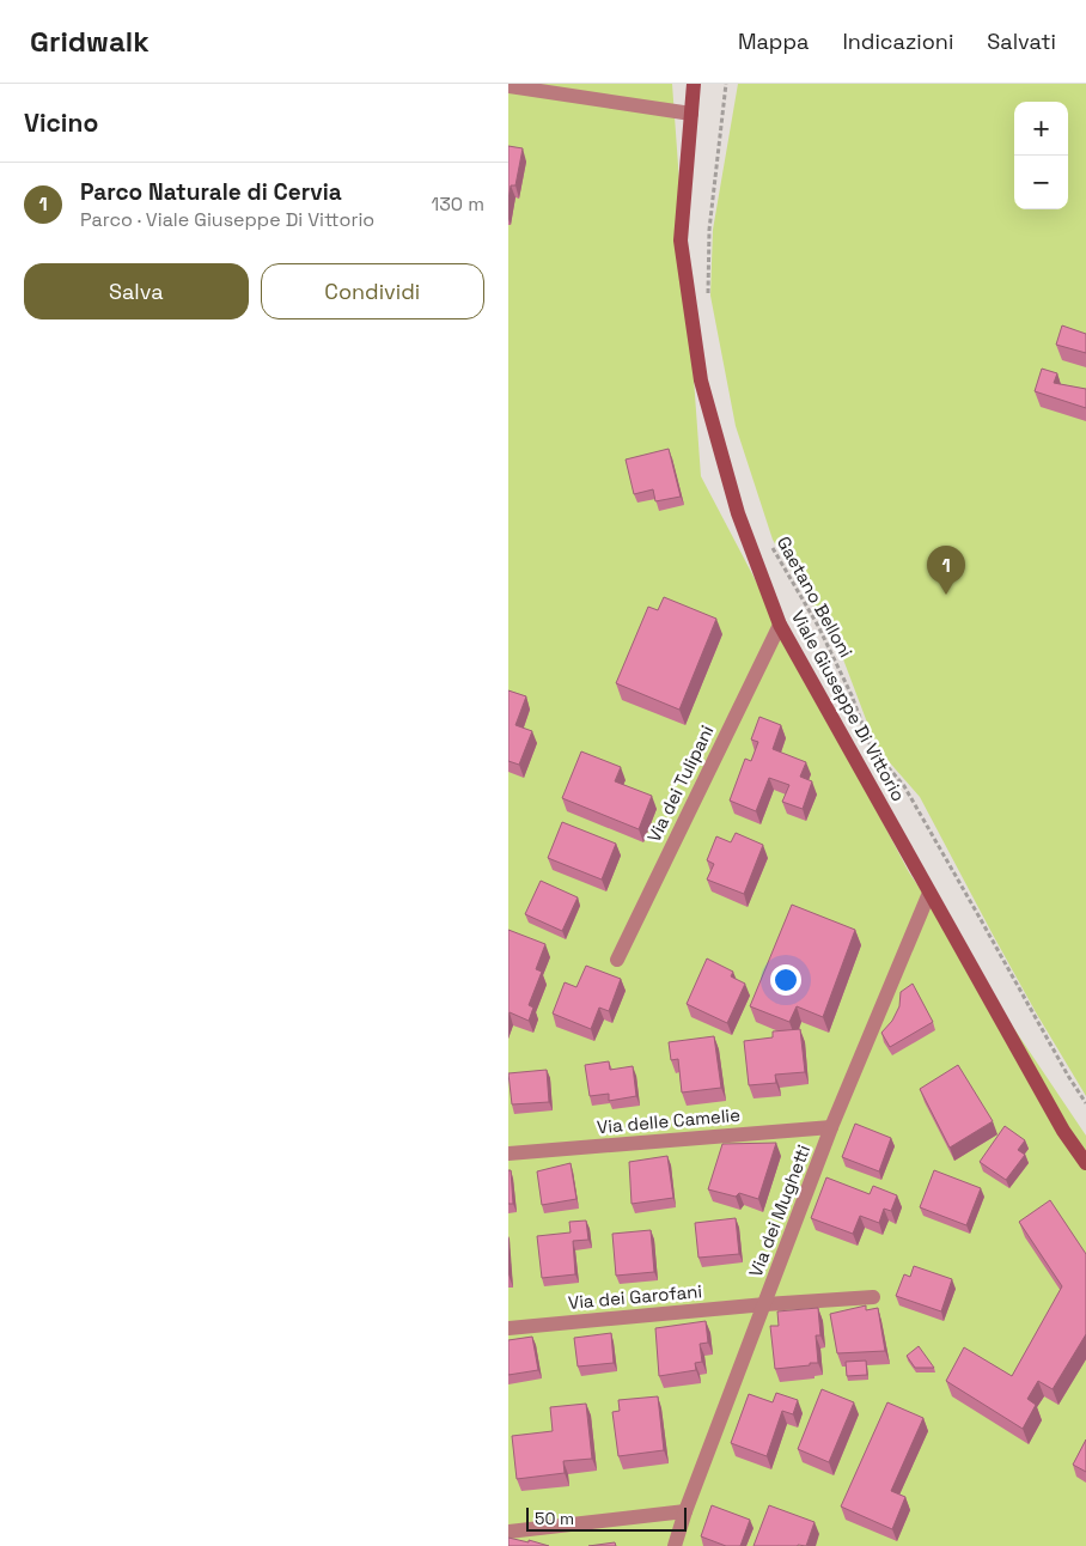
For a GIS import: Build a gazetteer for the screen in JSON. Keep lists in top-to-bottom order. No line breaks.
{"streets":{"street":["Viale Giuseppe Di Vittorio","Via dei Tulipani","Via delle Camelie","Via dei Mughetti","Via dei Garofani"],"path":["Gaetano Belloni"]},"crossings":[["Viale Giuseppe Di Vittorio","Via dei Tulipani"],["Viale Giuseppe Di Vittorio","Via dei Mughetti"],["Via delle Camelie","Via dei Mughetti"],["Via dei Mughetti","Via dei Garofani"]],"scale_bar":"50 m","page":{"header":"Gridwalk","nav":["Mappa","Indicazioni","Salvati"],"heading":"Vicino","map_buttons":["+","−"],"list":[{"mark":"1","name":"Parco Naturale di Cervia","note":"Parco · Viale Giuseppe Di Vittorio","value":"130 m"}],"buttons":["Salva","Condividi"],"pins":"1","scale":"50 m"}}
